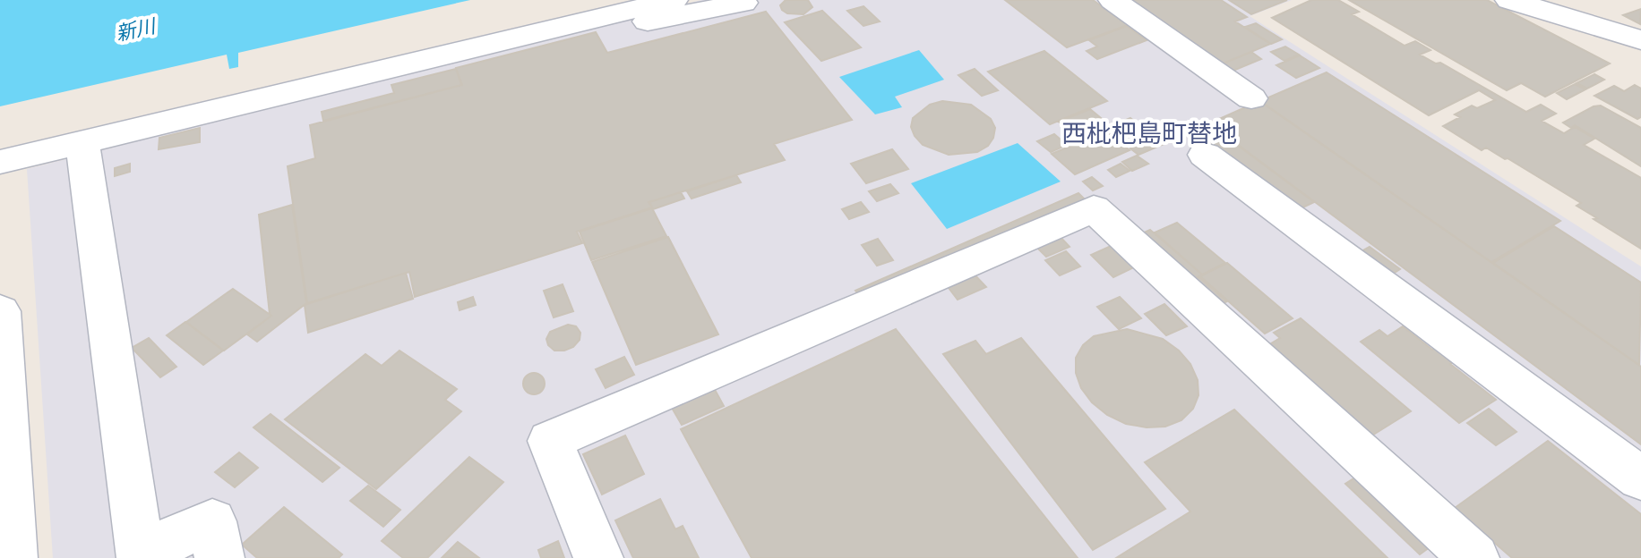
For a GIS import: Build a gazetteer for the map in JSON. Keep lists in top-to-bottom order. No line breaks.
{"districts":["西枇杷島町替地"],"water":["新川"]}
